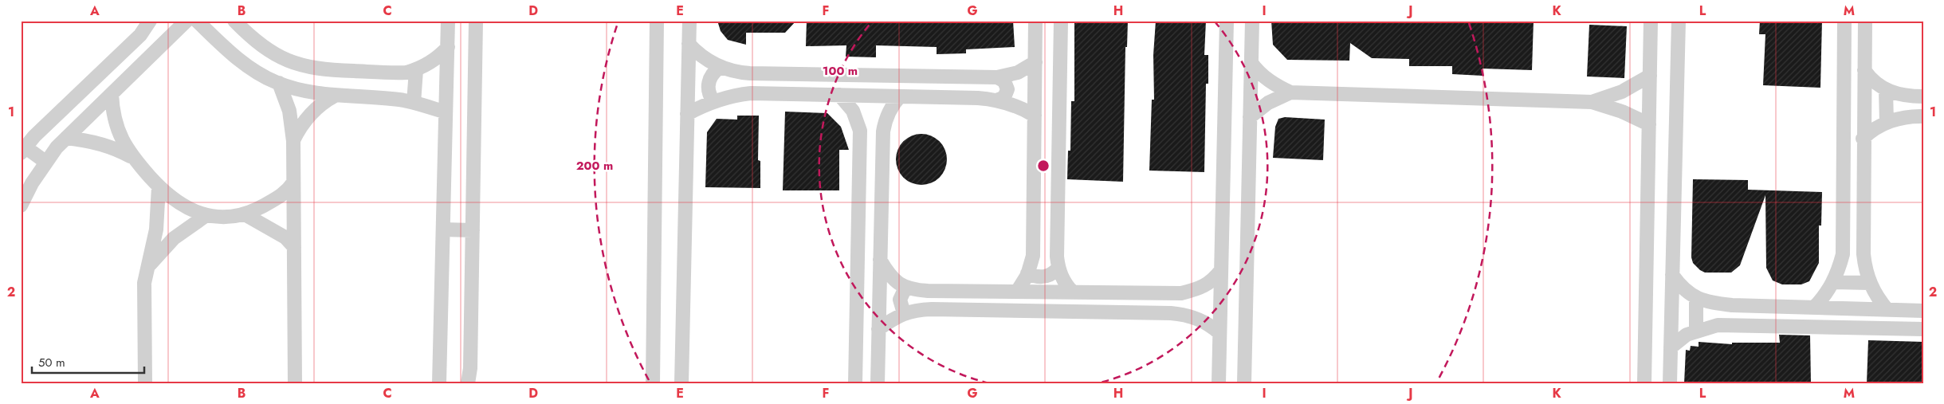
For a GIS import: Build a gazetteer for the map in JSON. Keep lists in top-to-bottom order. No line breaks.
{"scale_bar":"50 m","grid":{"columns":["A","B","C","D","E","F","G","H","I","J","K","L","M"],"rows":["1","2"]},"rings":["100 m","200 m"]}
